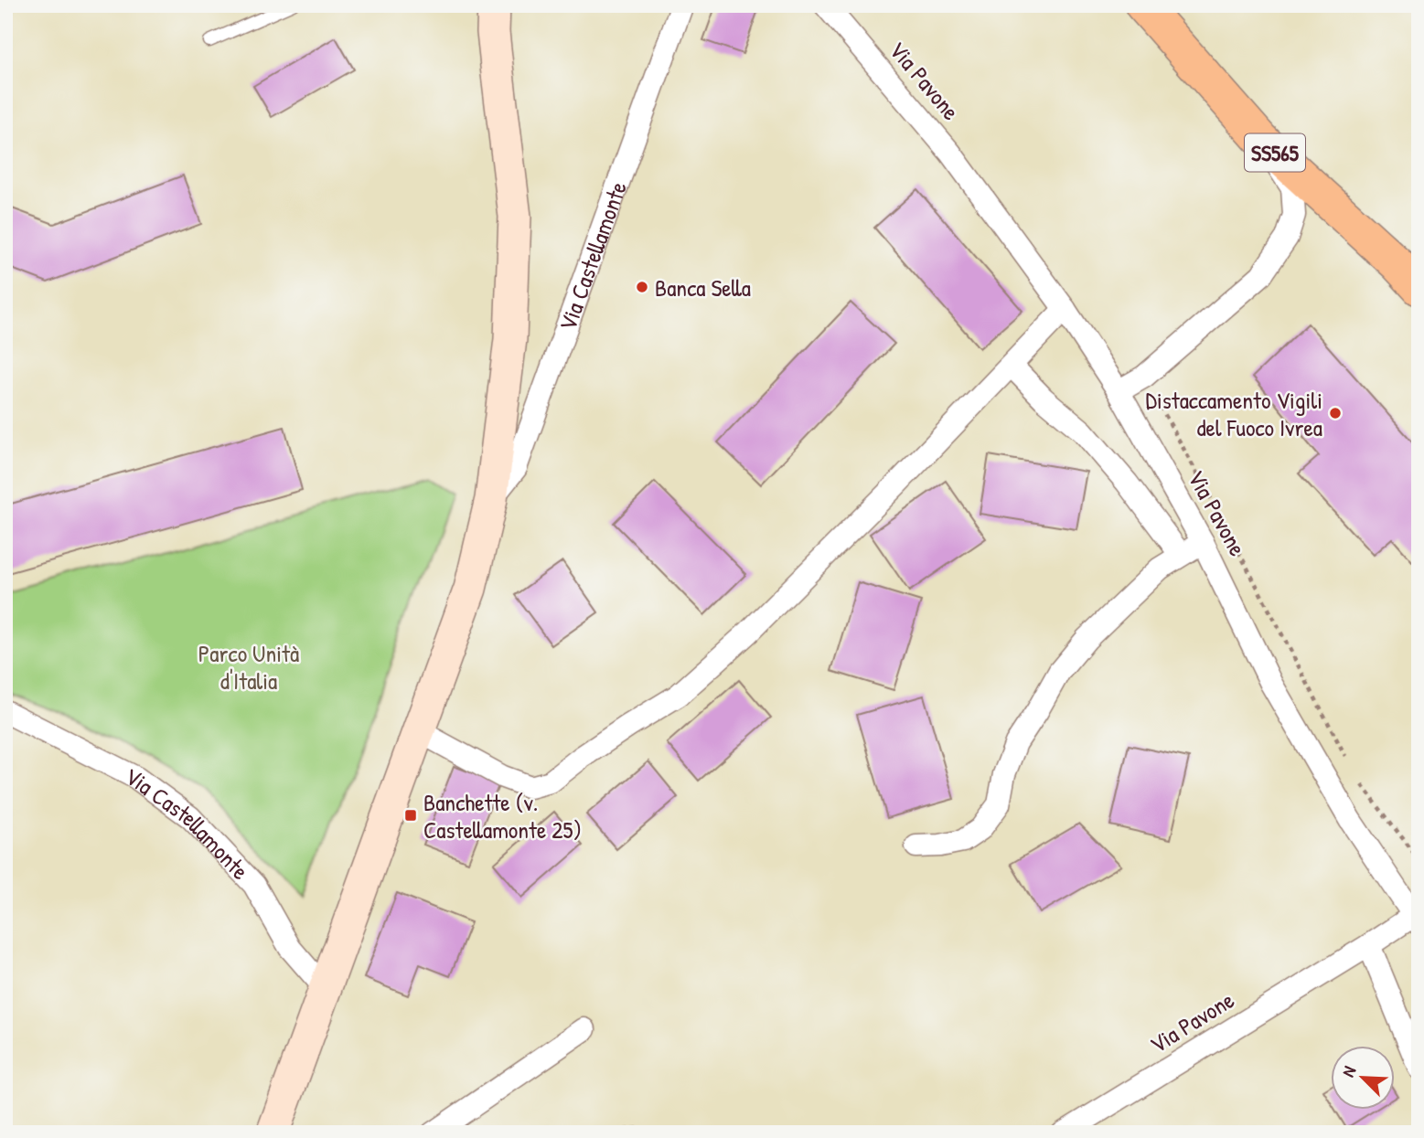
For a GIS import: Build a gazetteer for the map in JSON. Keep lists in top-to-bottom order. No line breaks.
{"streets":{"main road":["SS565","Via Castellamonte"],"street":["Via Pavone"]},"parks":["Parco Unità d'Italia"],"places":{"other":["Banca Sella","Distaccamento Vigili del Fuoco Ivrea"],"transit":["Banchette (v. Castellamonte 25)"]},"north":"top left"}
